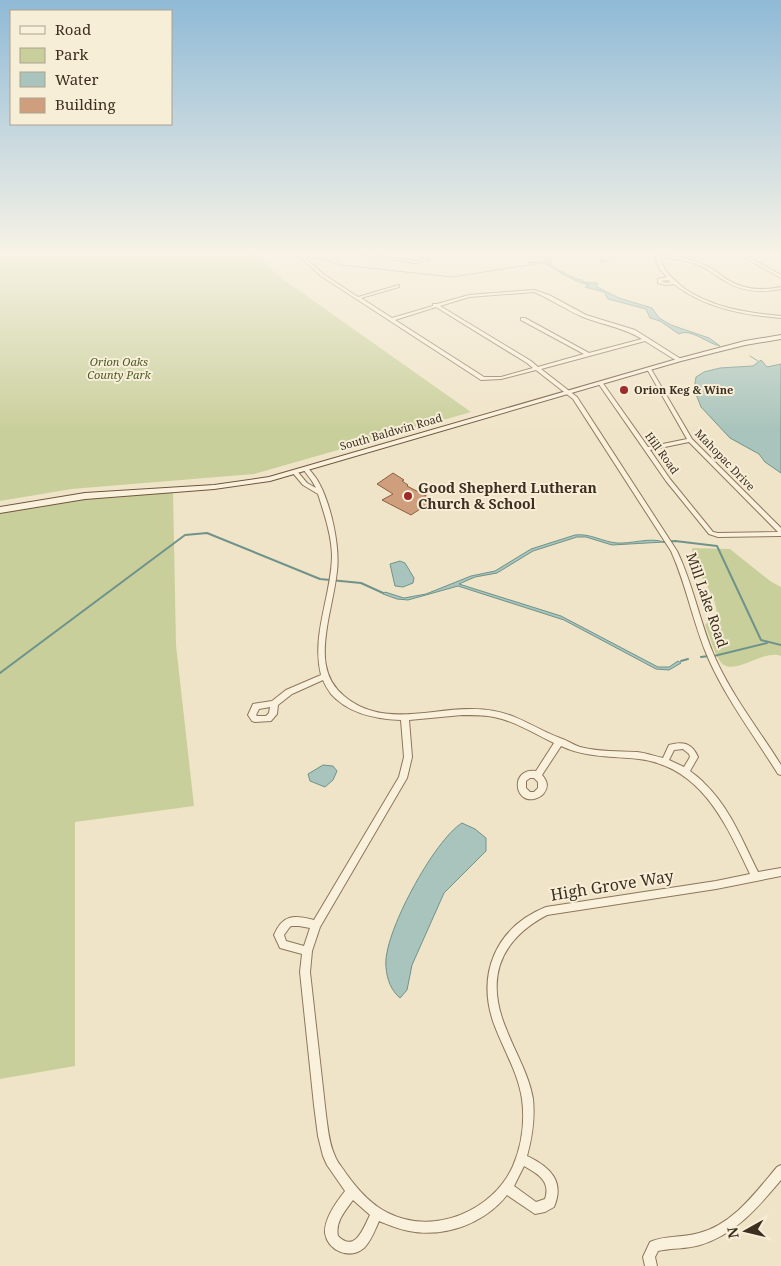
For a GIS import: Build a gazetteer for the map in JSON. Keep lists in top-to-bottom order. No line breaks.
{"streets":{"main road":["South Baldwin Road"],"street":["Hill Road","Mahopac Drive","Mill Lake Road","High Grove Way"]},"crossings":[["South Baldwin Road","Hill Road"],["South Baldwin Road","Mahopac Drive"],["South Baldwin Road","Mill Lake Road"],["Hill Road","Mahopac Drive"]],"parks":["Orion Oaks County Park"],"places":["Orion Keg & Wine","Good Shepherd Lutheran Church & School"],"legend":["Road","Park","Water","Building"],"north":"left"}
